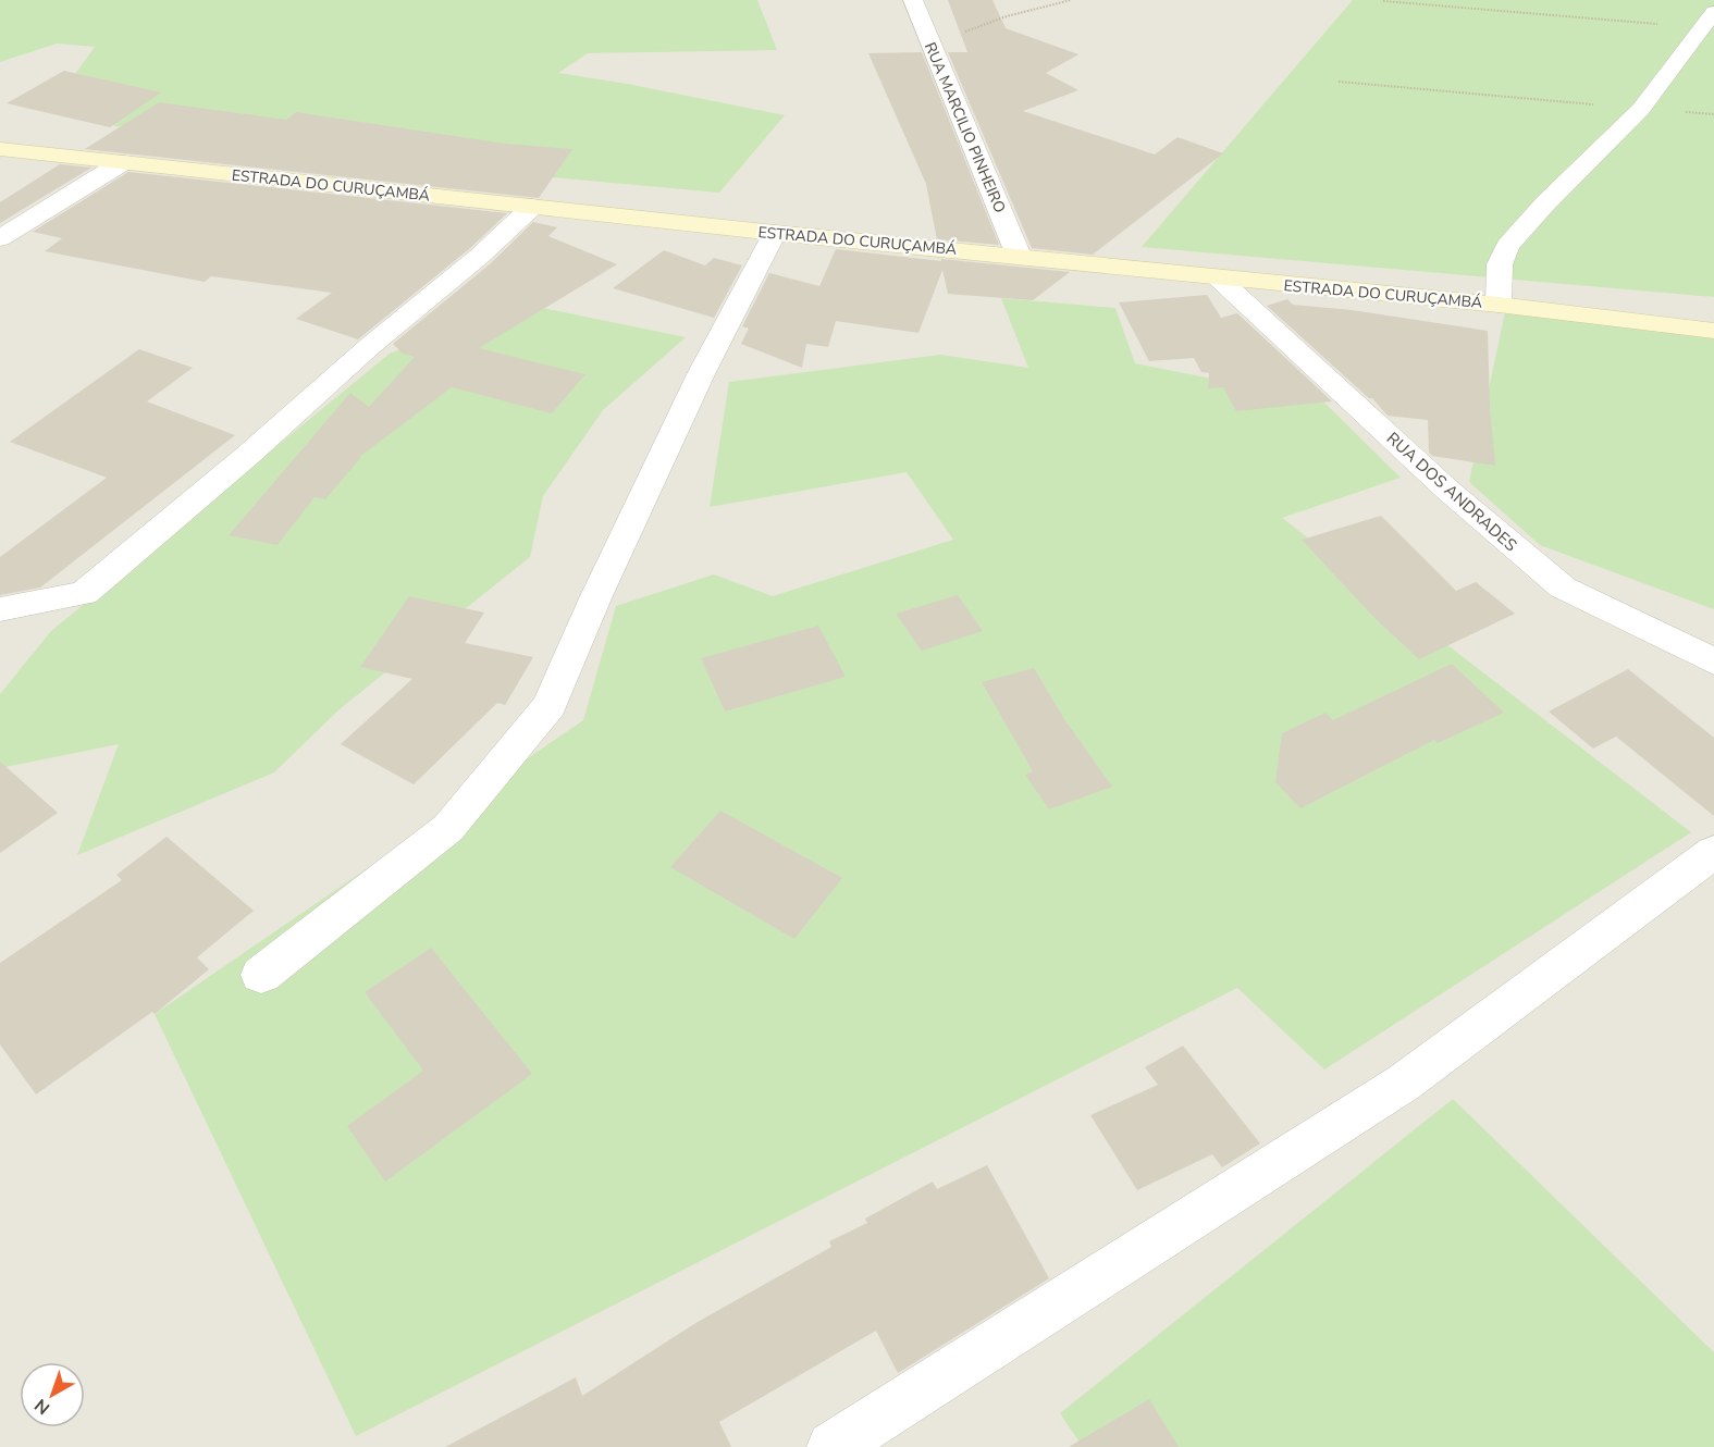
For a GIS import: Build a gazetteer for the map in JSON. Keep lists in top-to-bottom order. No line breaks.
{"streets":{"street":["RUA MARCILIO PINHEIRO","ESTRADA DO CURUÇAMBÁ","RUA DOS ANDRADES"]},"crossings":[["RUA MARCILIO PINHEIRO","ESTRADA DO CURUÇAMBÁ"],["ESTRADA DO CURUÇAMBÁ","RUA DOS ANDRADES"]],"north":"bottom left"}
